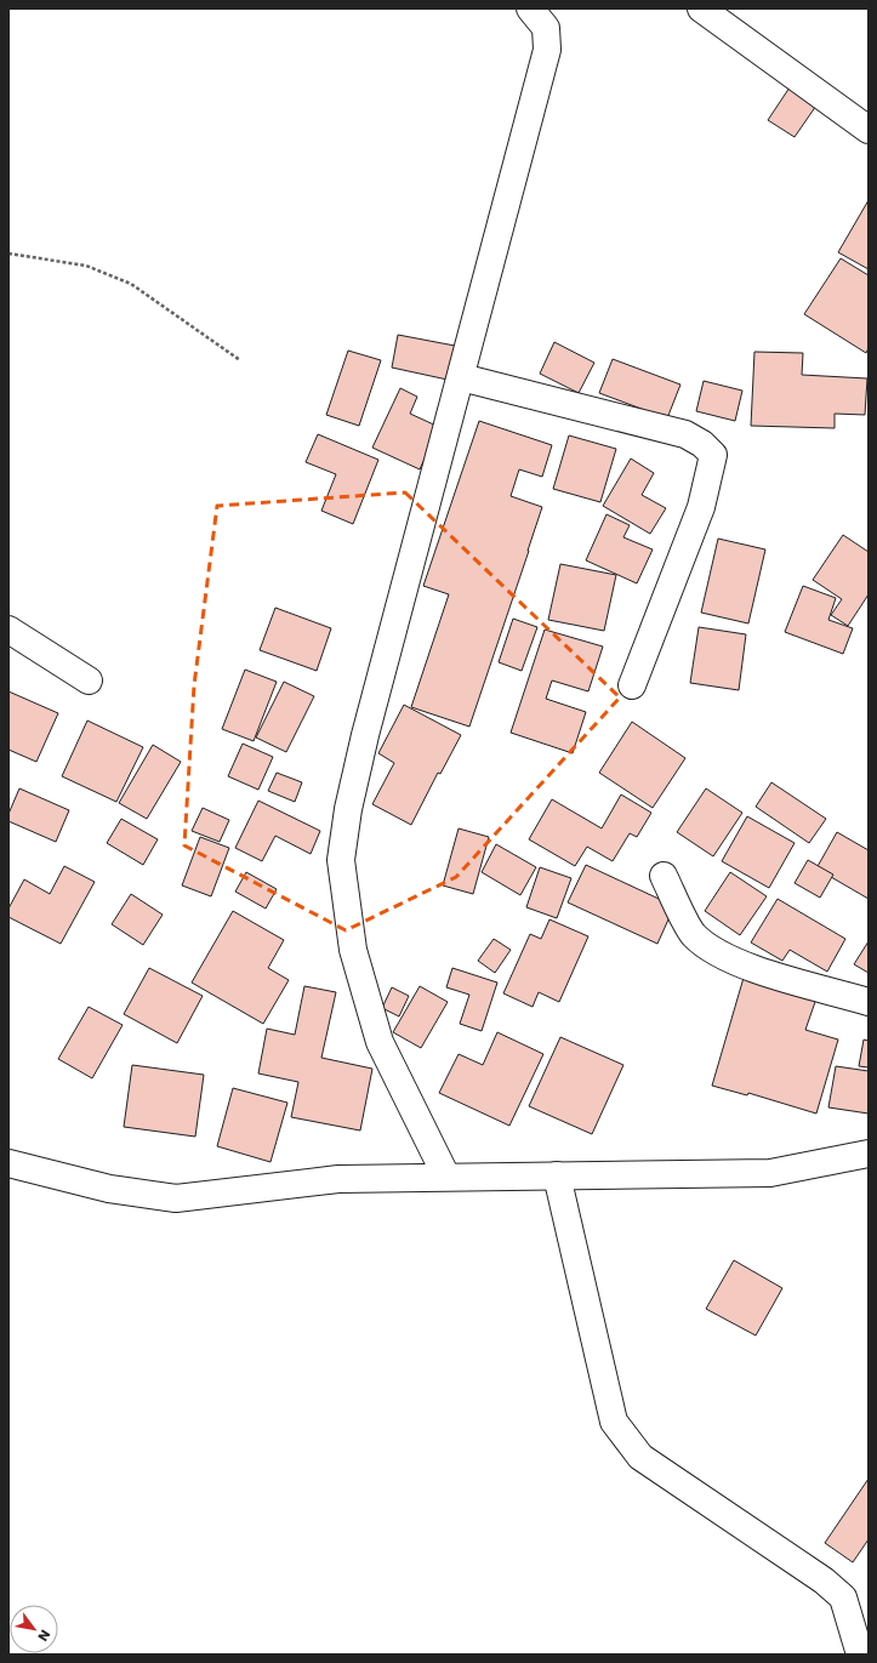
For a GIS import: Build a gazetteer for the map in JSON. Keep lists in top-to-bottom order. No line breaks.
{"north":"bottom right"}
